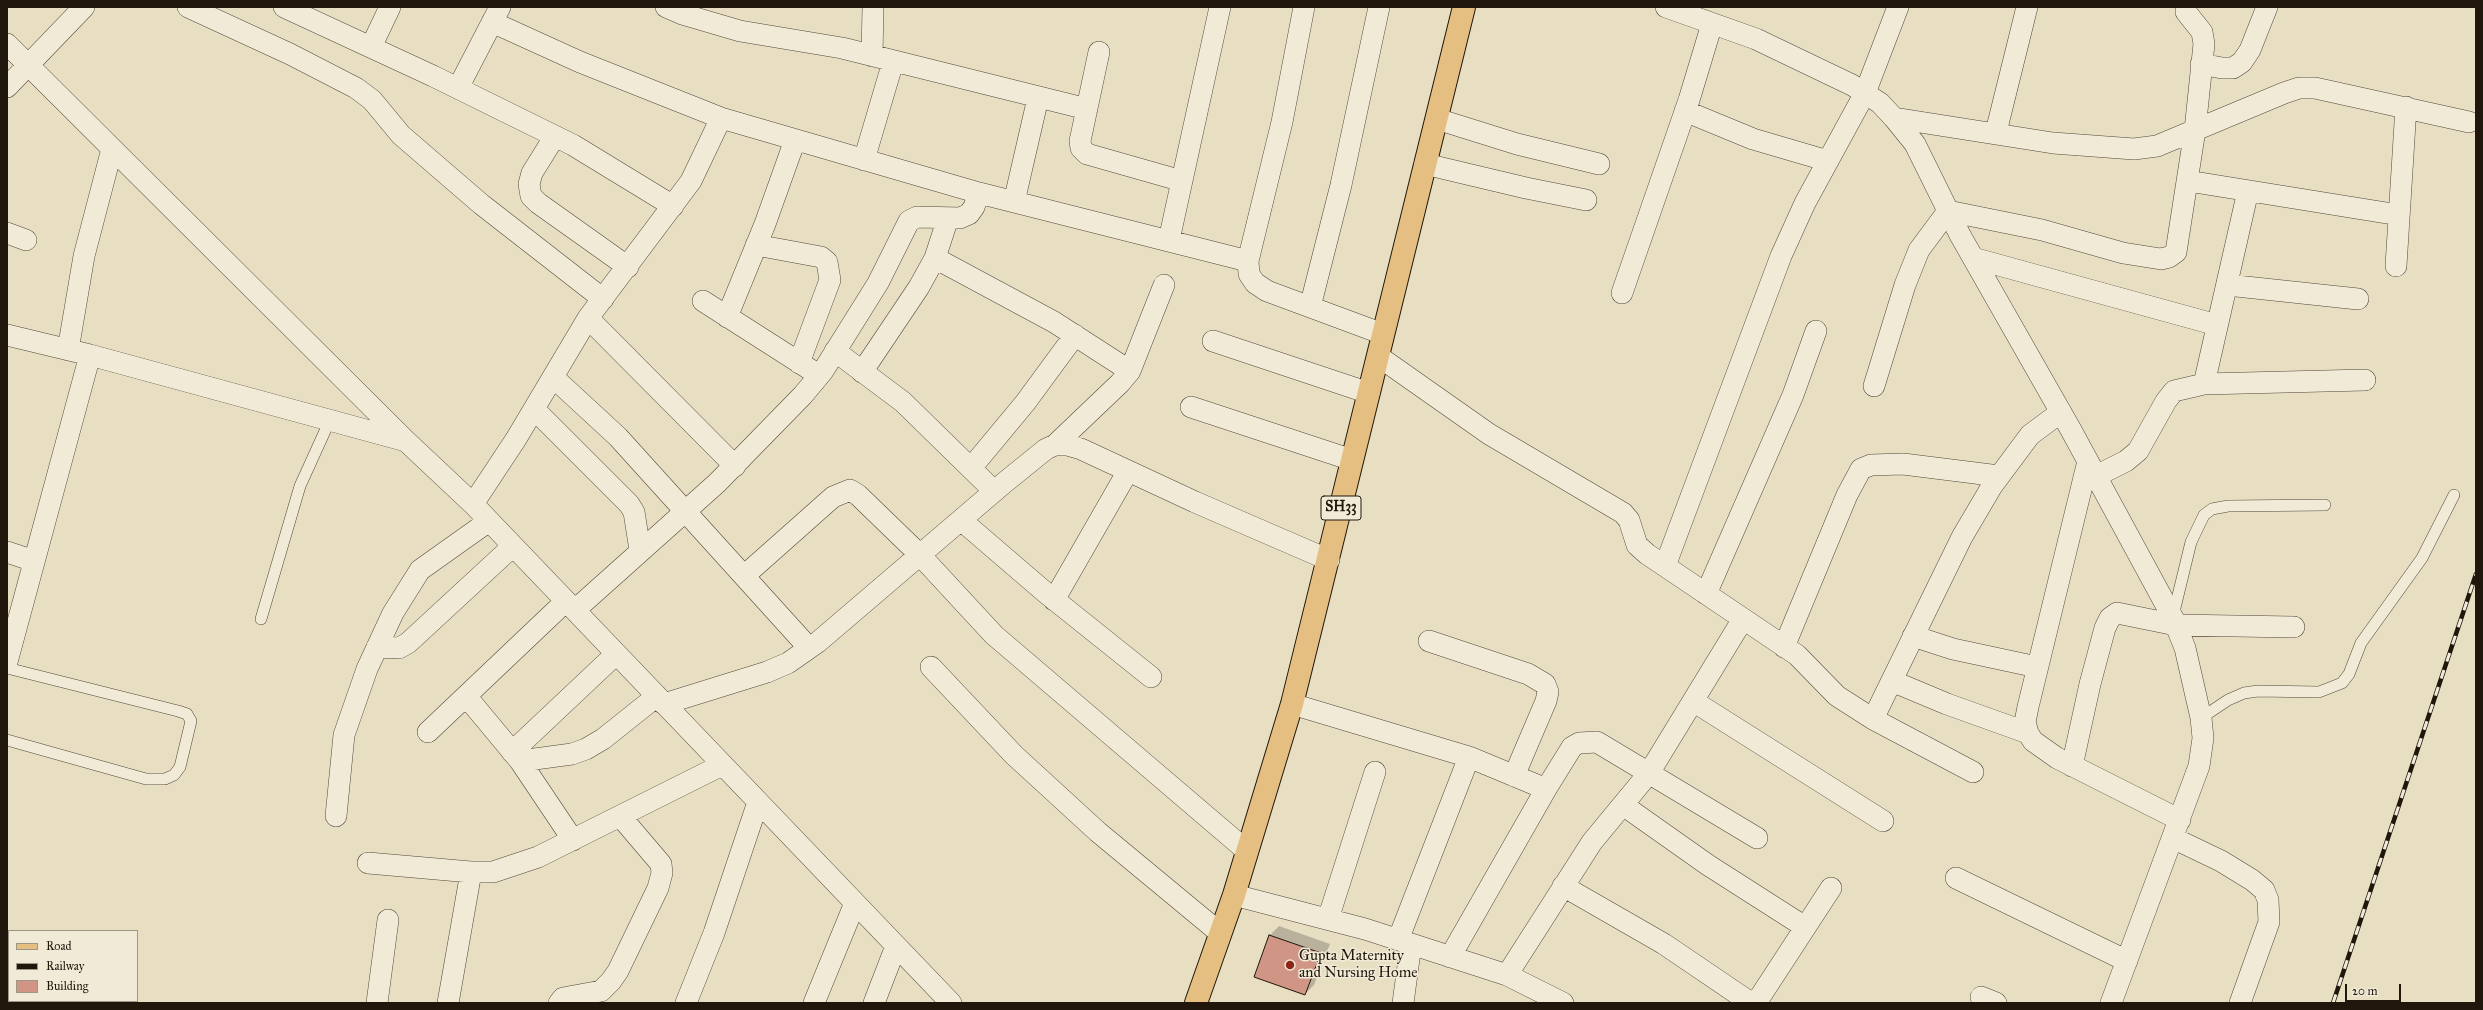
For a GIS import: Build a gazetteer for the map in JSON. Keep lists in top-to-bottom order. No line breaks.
{"streets":{"main road":["SH33"]},"places":["Gupta Maternity and Nursing Home"],"legend":["Road","Railway","Building"],"scale_bar":"20 m"}
